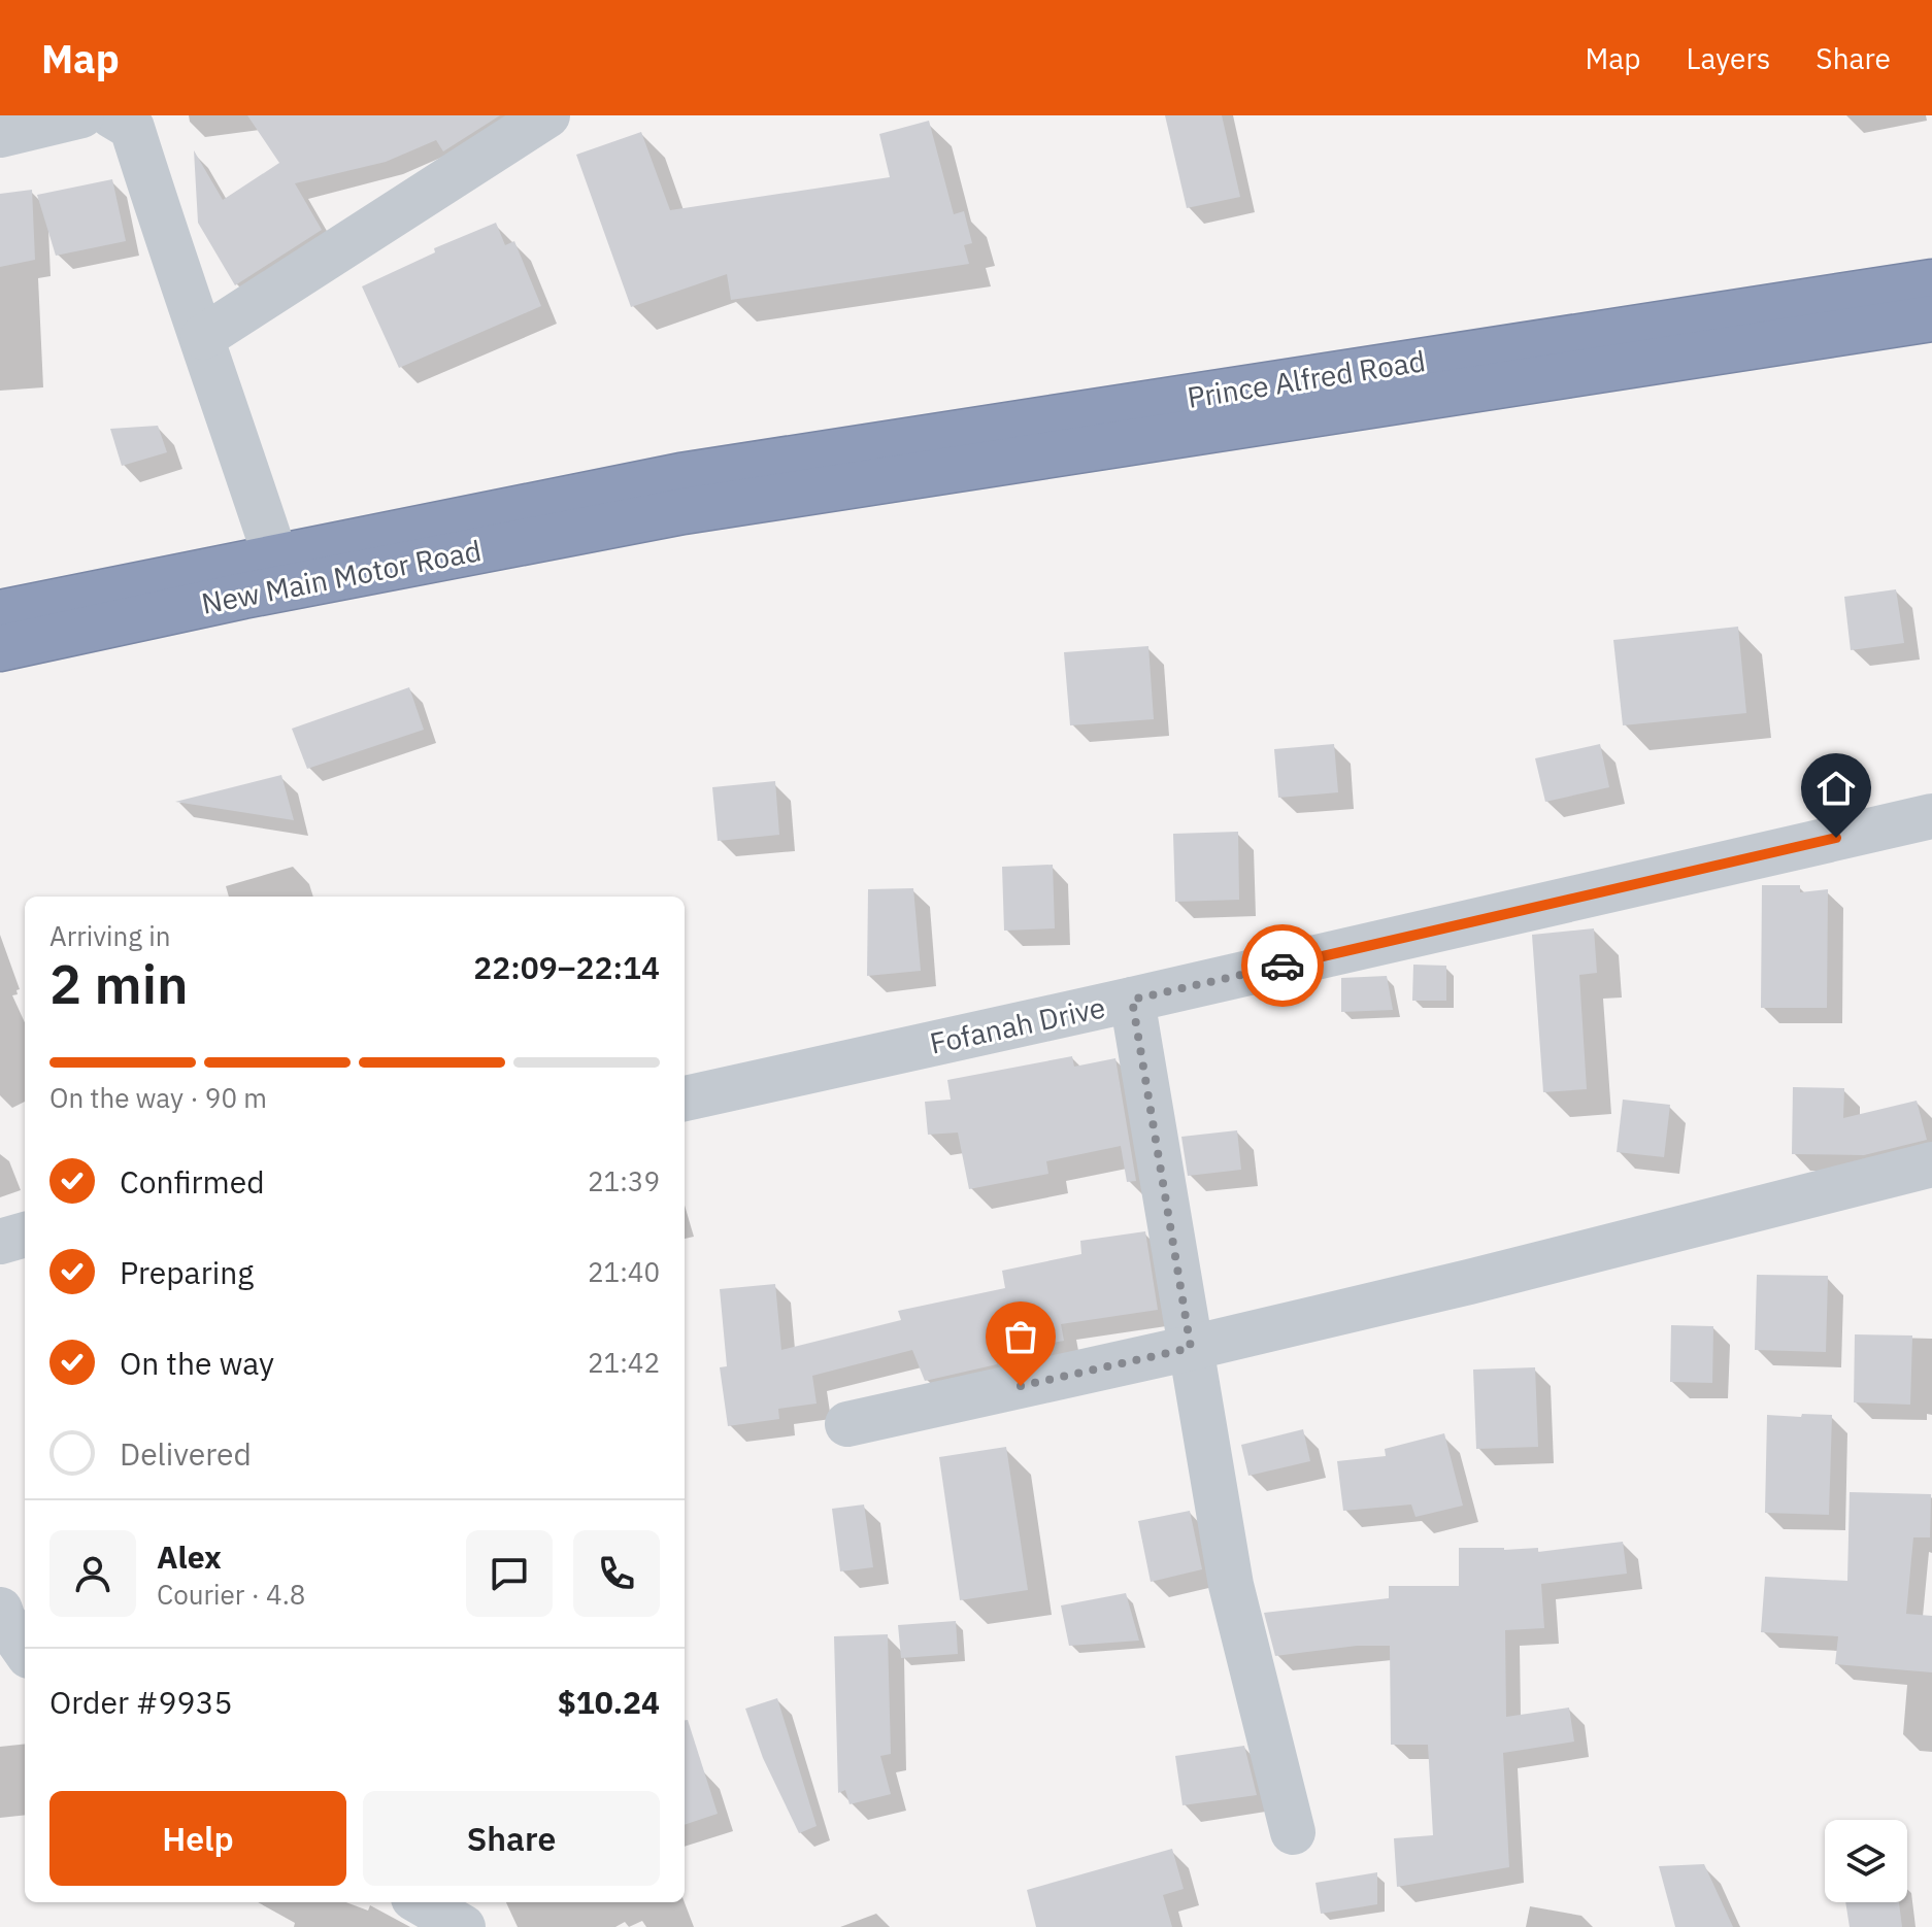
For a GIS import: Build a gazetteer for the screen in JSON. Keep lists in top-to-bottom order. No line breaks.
{"streets":{"highway":["Prince Alfred Road","New Main Motor Road"],"street":["Fofanah Drive"]},"crossings":[["Prince Alfred Road","New Main Motor Road"]],"page":{"header":"Map","nav":["Map","Layers","Share"],"heading":["2 min","Arriving in","22:09–22:14"],"panel":["Alex","Courier · 4.8","Order #9935","$10.24"],"bar":"On the way · 90 m","list":[["Confirmed","21:39"],["Preparing","21:40"],["On the way","21:42"],"Delivered"],"buttons":["Help","Share"]}}
